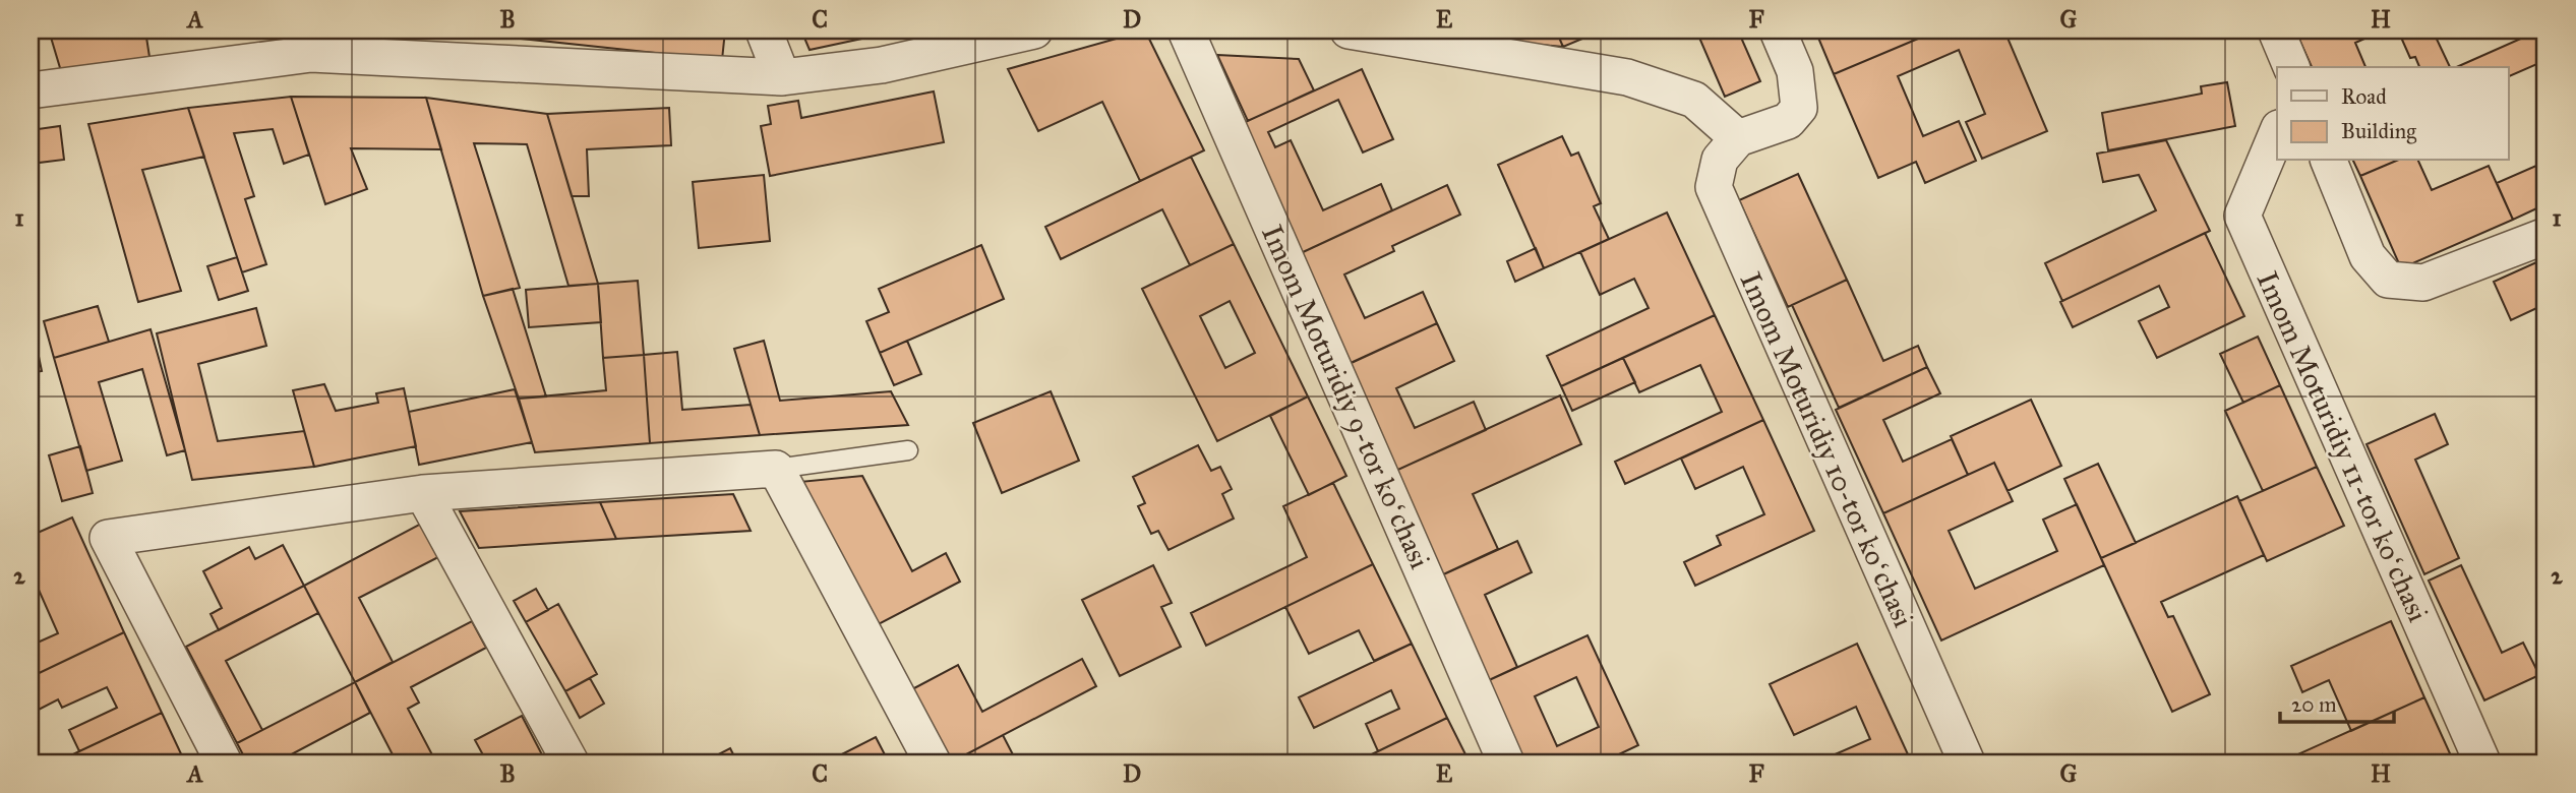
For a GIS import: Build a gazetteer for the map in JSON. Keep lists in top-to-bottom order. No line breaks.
{"streets":{"street":["Imom Moturidiy 9-tor koʻchasi","Imom Moturidiy 11-tor koʻchasi","Imom Moturidiy 10-tor koʻchasi"]},"legend":["Road","Building"],"scale_bar":"20 m","grid":{"columns":["A","B","C","D","E","F","G","H"],"rows":["1","2"]}}
